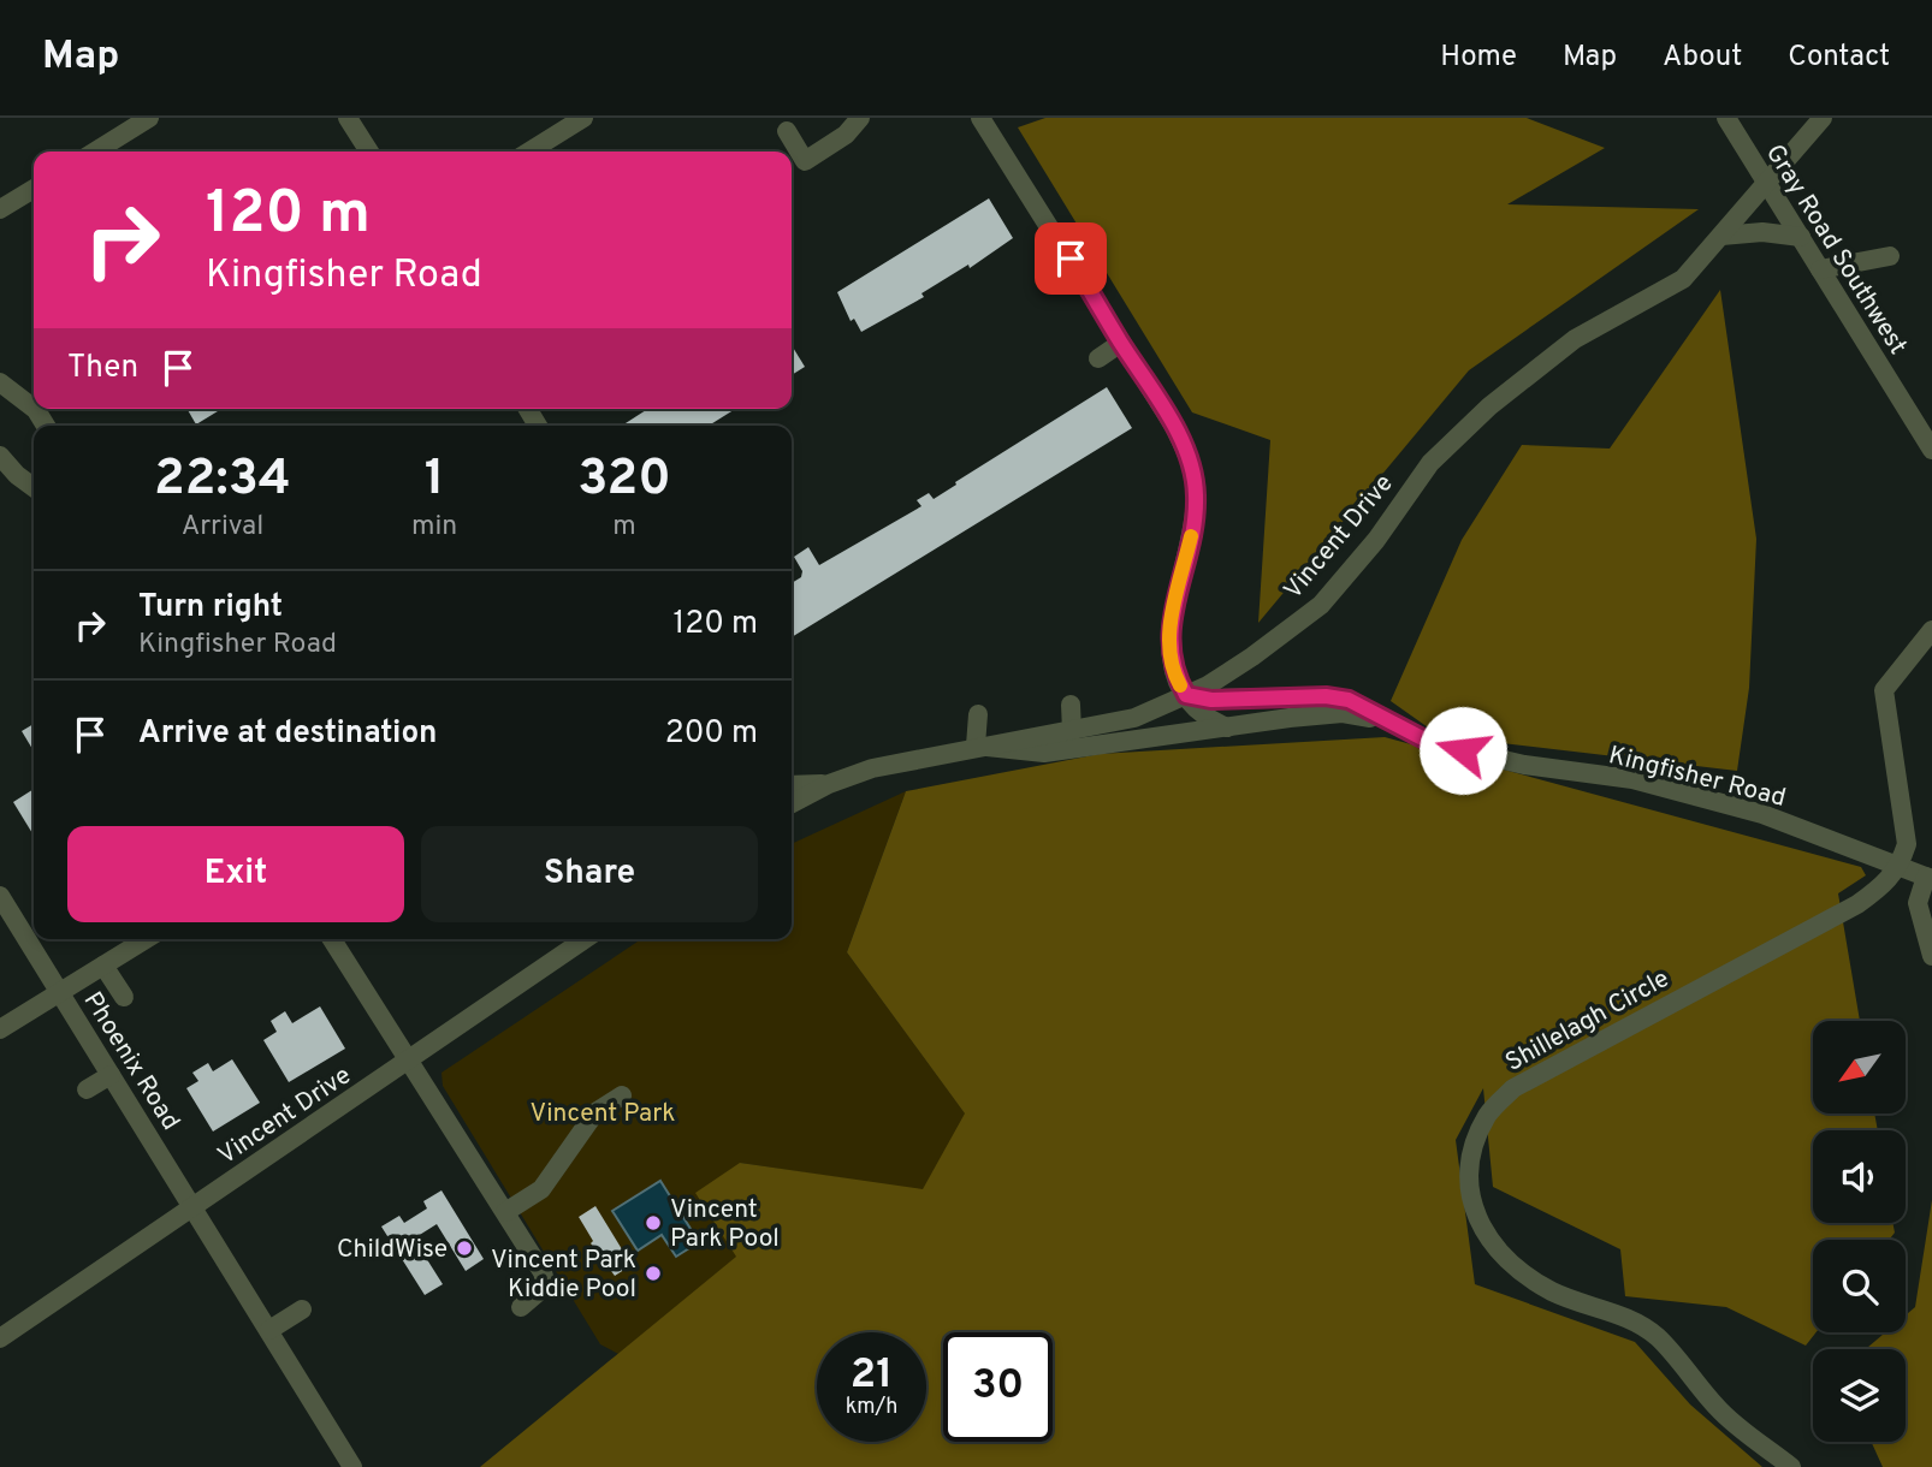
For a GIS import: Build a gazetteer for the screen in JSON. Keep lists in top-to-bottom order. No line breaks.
{"streets":{"street":["Gray Road Southwest","Vincent Drive","Kingfisher Road","Shillelagh Circle","Phoenix Road"]},"crossings":[["Gray Road Southwest","Vincent Drive"],["Vincent Drive","Kingfisher Road"],["Vincent Drive","Phoenix Road"],["Kingfisher Road","Shillelagh Circle"]],"parks":["Vincent Park"],"places":["Vincent Park Pool","ChildWise","Vincent Park Kiddie Pool"],"north":"bottom left","page":{"header":"Map","nav":["Home","Map","About","Contact"],"turn":["120 m","Kingfisher Road"],"then":"Then","eta":["22:34","Arrival","1","min","320","m"],"list":[{"name":"Turn right","note":"Kingfisher Road","value":"120 m"},{"name":"Arrive at destination","value":"200 m"}],"buttons":["Exit","Share"],"speed":"21 km/h","limit":"30"}}
